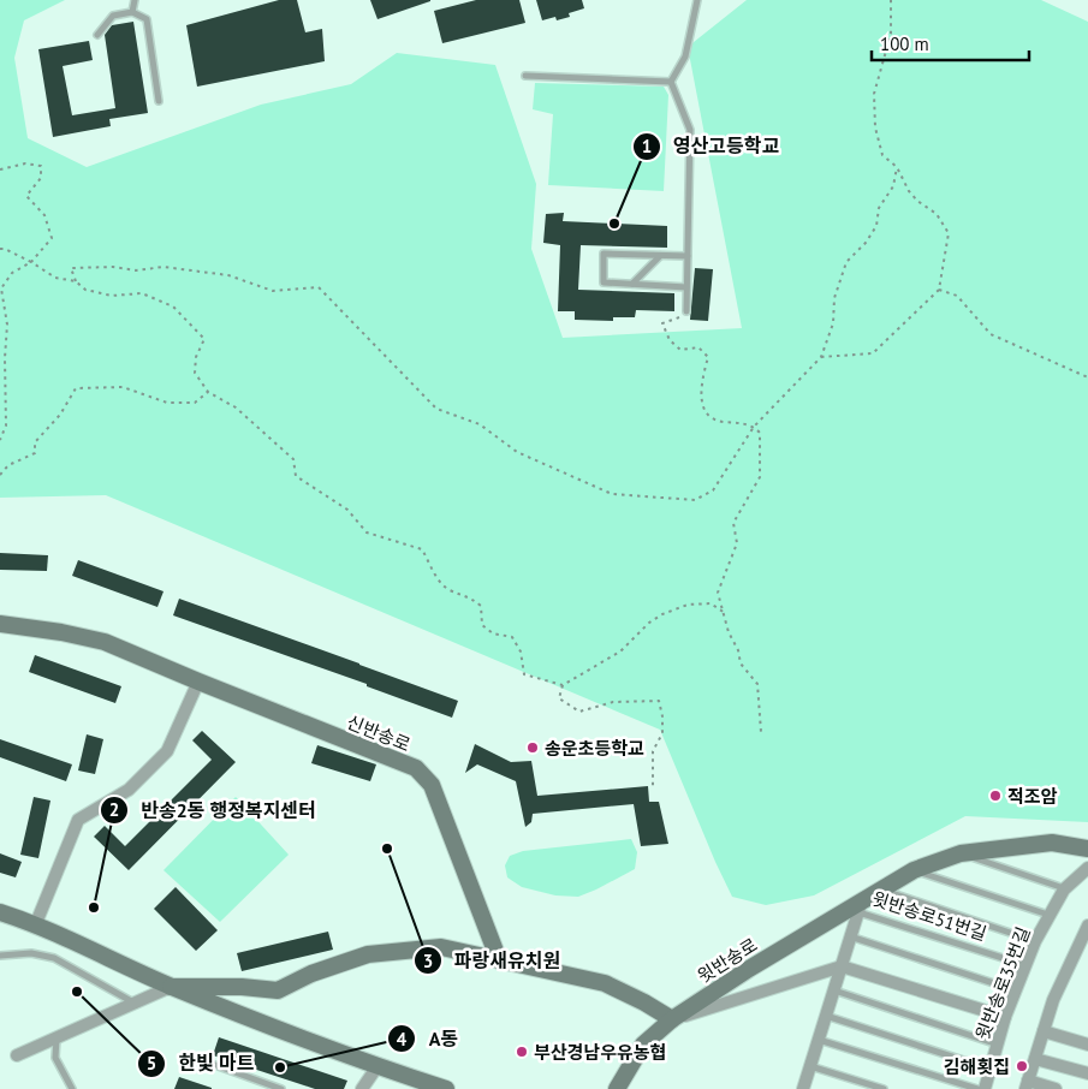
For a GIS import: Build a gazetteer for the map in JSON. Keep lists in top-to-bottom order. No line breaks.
{"streets":{"main road":["신반송로","윗반송로"],"street":["윗반송로51번길","윗반송로35번길"]},"crossings":[["윗반송로51번길","윗반송로"],["윗반송로51번길","윗반송로35번길"]],"places":["영산고등학교","송운초등학교","적조암","파랑새유치원","반송2동 행정복지센터","한빛 마트","부산경남우유농협","김해횟집","A동"],"scale_bar":"100 m"}
